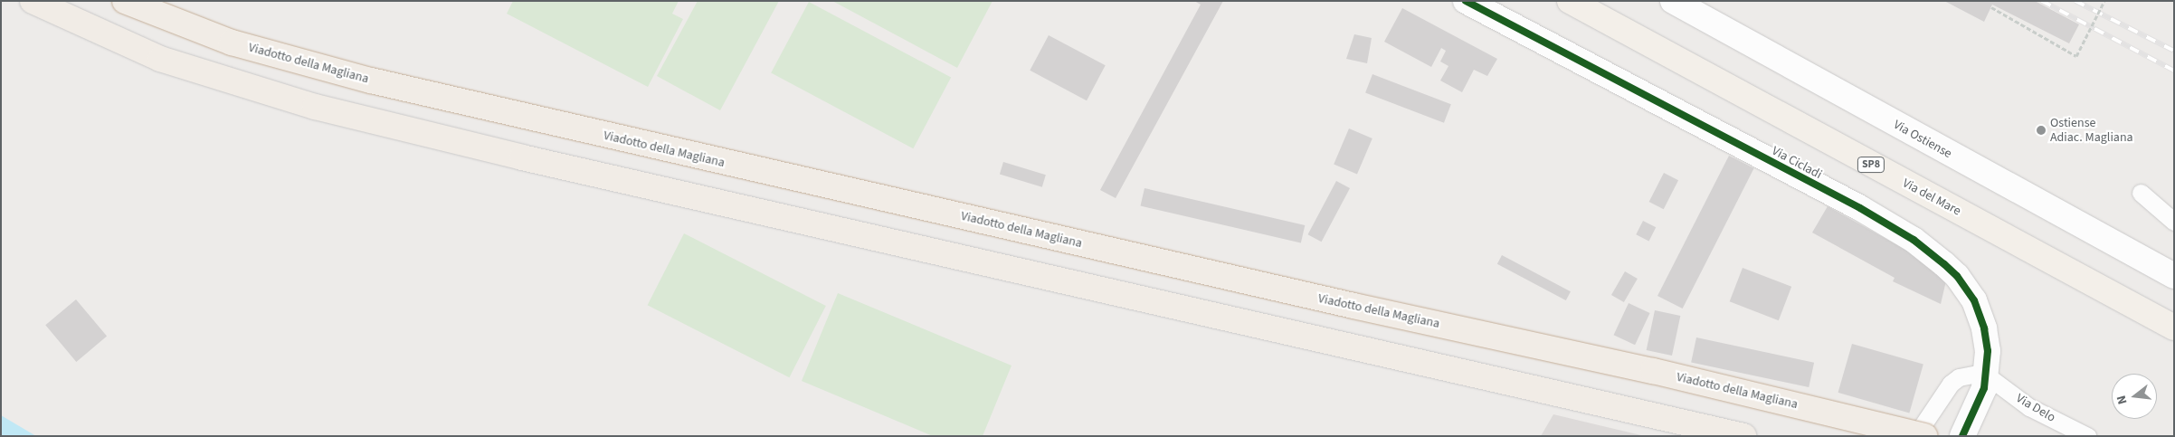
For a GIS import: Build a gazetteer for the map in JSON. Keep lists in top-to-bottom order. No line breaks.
{"streets":{"highway":["Viadotto della Magliana"],"main road":["SP8","Via del Mare"],"street":["Via Ostiense","Via Cicladi"],"lane":["Via Delo"]},"crossings":[["Via Cicladi","Via Delo"]],"places":["Ostiense Adiac. Magliana"],"north":"left"}
